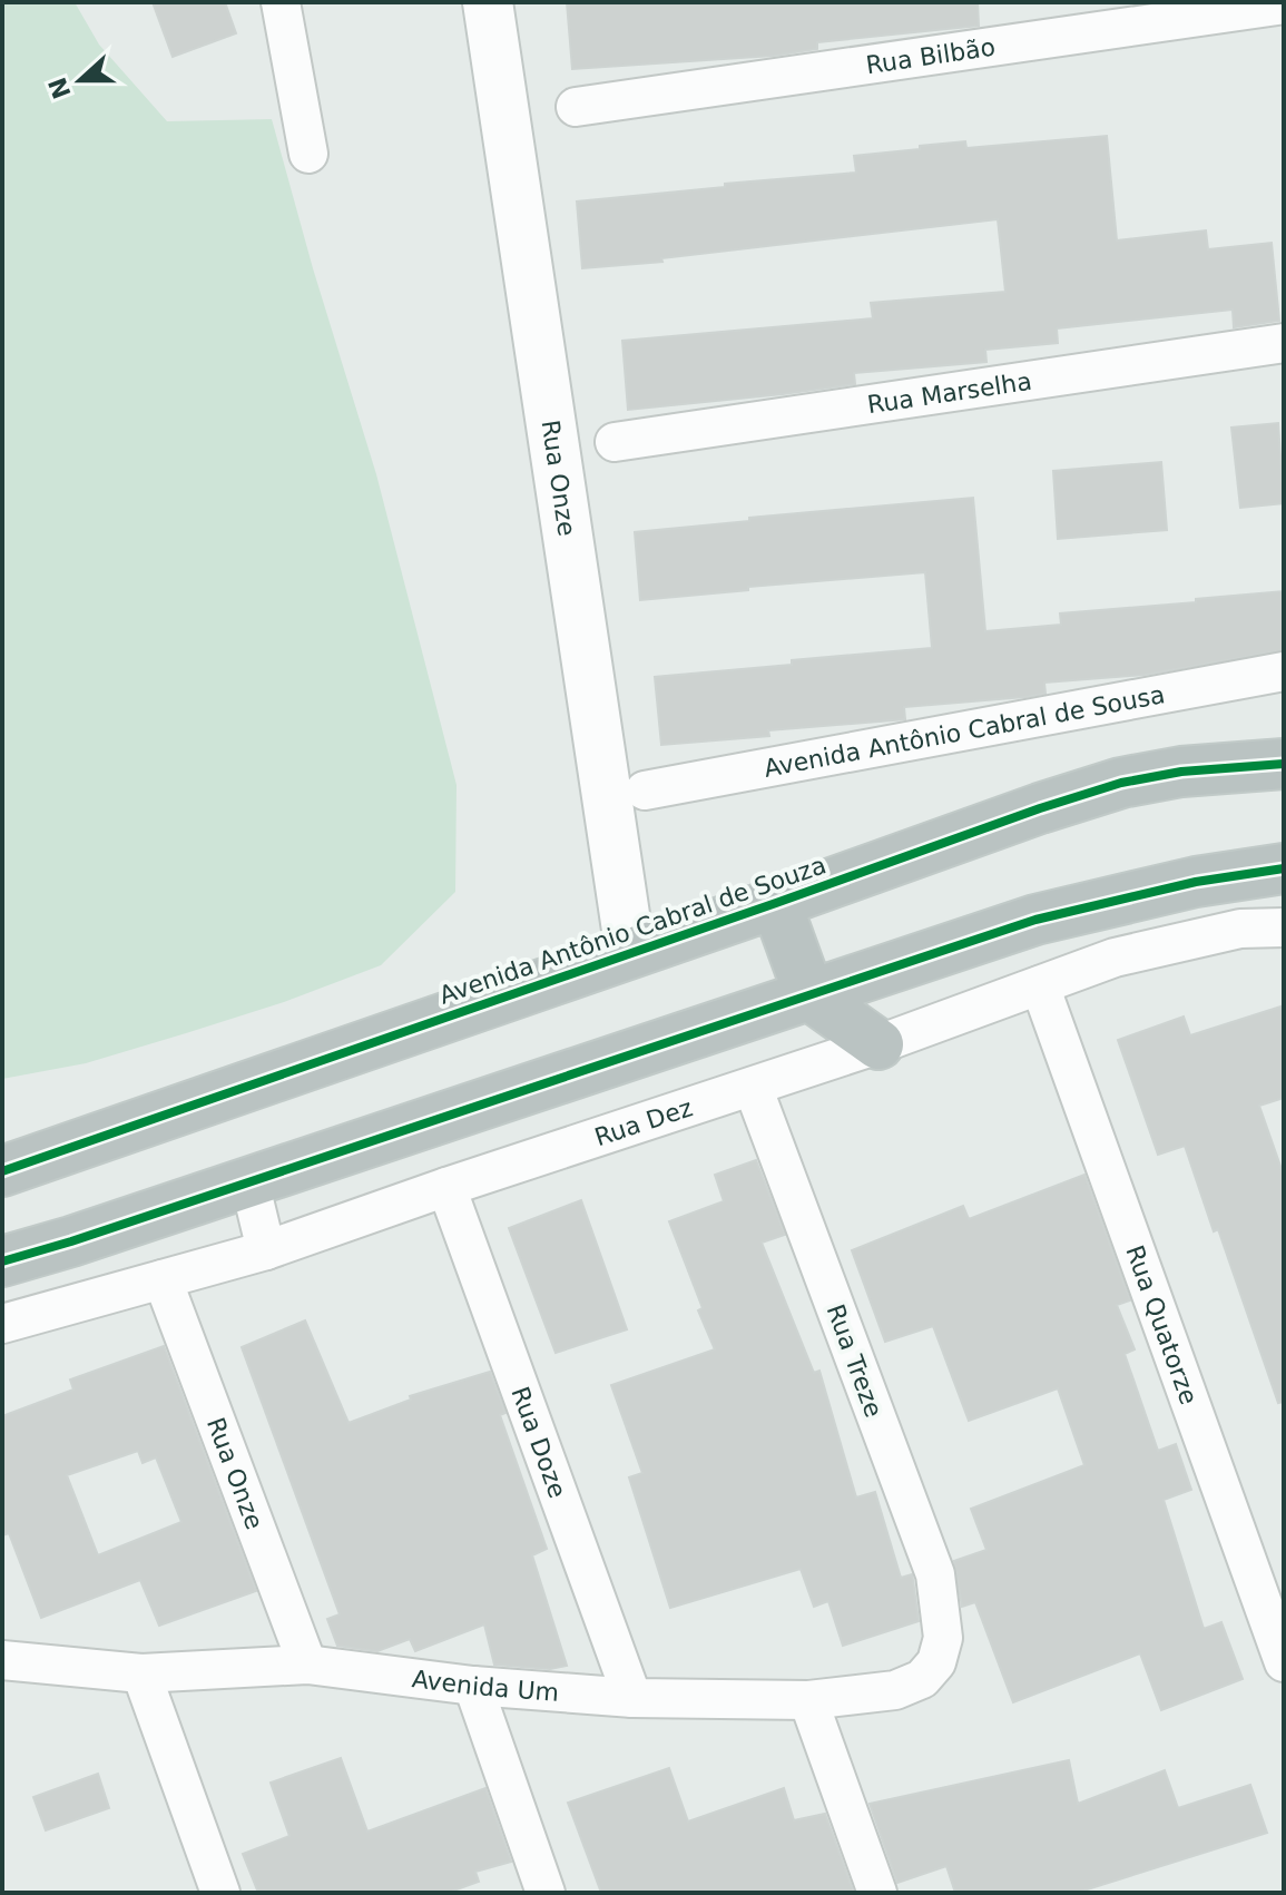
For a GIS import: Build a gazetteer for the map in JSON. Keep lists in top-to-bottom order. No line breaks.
{"streets":{"highway":["Avenida Antônio Cabral de Souza"],"street":["Rua Bilbão","Rua Marselha","Rua Onze","Avenida Antônio Cabral de Sousa","Rua Dez","Rua Quatorze","Rua Treze","Rua Doze","Avenida Um"]},"crossings":[["Rua Onze","Avenida Antônio Cabral de Souza"],["Rua Onze","Rua Dez"],["Rua Onze","Avenida Um"],["Rua Dez","Rua Quatorze"],["Rua Dez","Rua Treze"],["Rua Dez","Rua Doze"],["Rua Treze","Avenida Um"],["Rua Doze","Avenida Um"]],"north":"left"}
